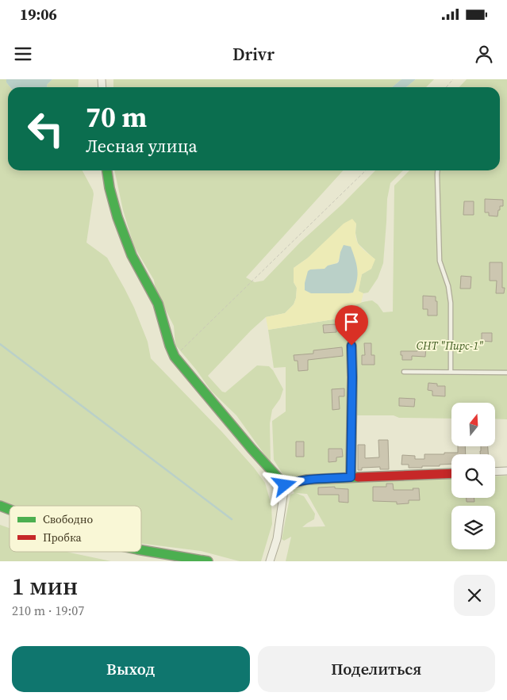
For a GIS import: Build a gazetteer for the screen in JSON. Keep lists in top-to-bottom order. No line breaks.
{"parks":["СНТ \"Пирс-1\""],"legend":["Свободно","Пробка"],"north":"top","page":{"status":"19:06","header":"Drivr","turn":["70 m","Лесная улица"],"heading":["1 мин","210 m · 19:07"],"buttons":["Выход","Поделиться"]}}
